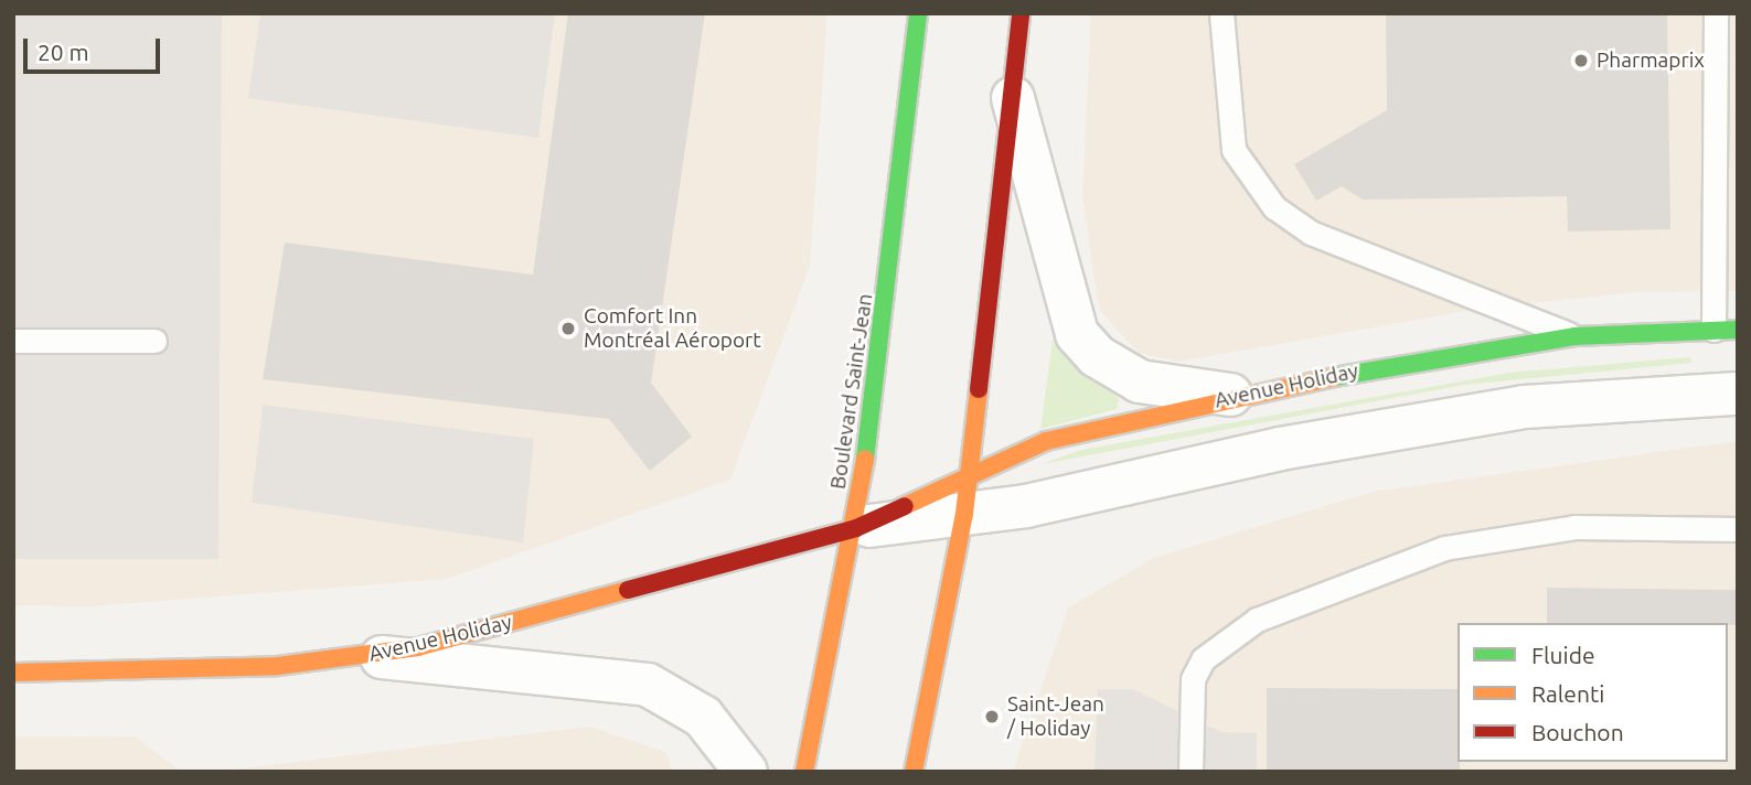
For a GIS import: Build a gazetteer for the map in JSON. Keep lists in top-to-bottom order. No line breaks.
{"streets":{"street":["Avenue Holiday","Boulevard Saint-Jean"]},"crossings":[["Avenue Holiday","Boulevard Saint-Jean"]],"places":["Pharmaprix","Comfort Inn Montréal Aéroport","Saint-Jean / Holiday"],"legend":["Fluide","Ralenti","Bouchon"],"scale_bar":"20 m"}
